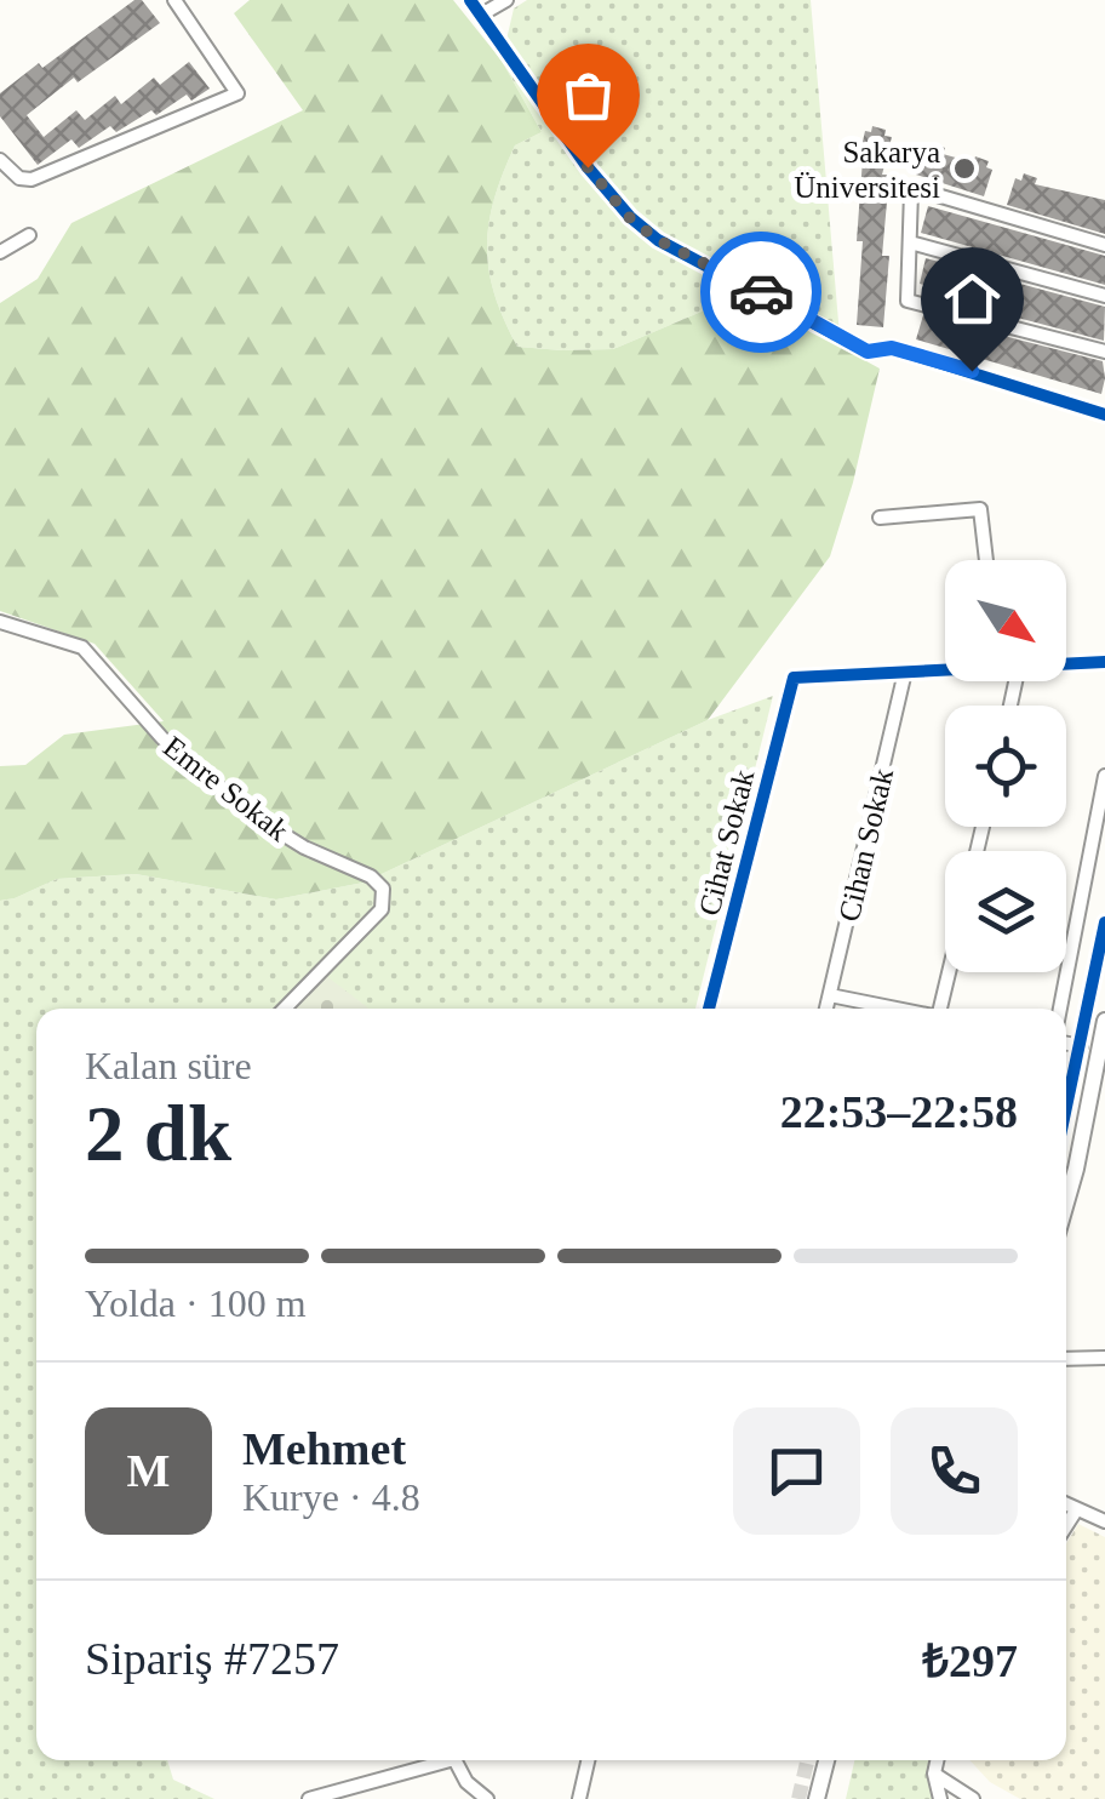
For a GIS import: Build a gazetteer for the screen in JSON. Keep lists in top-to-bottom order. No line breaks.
{"streets":{"street":["Emre Sokak","Cihat Sokak","Cihan Sokak"]},"crossings":[["Cihat Sokak","Cihan Sokak"]],"places":["Sakarya Üniversitesi"],"north":"bottom right","page":{"heading":["2 dk","Kalan süre","22:53–22:58"],"panel":["Mehmet","Kurye · 4.8","Sipariş #7257","₺297"],"bar":"Yolda · 100 m","round":"M"}}
